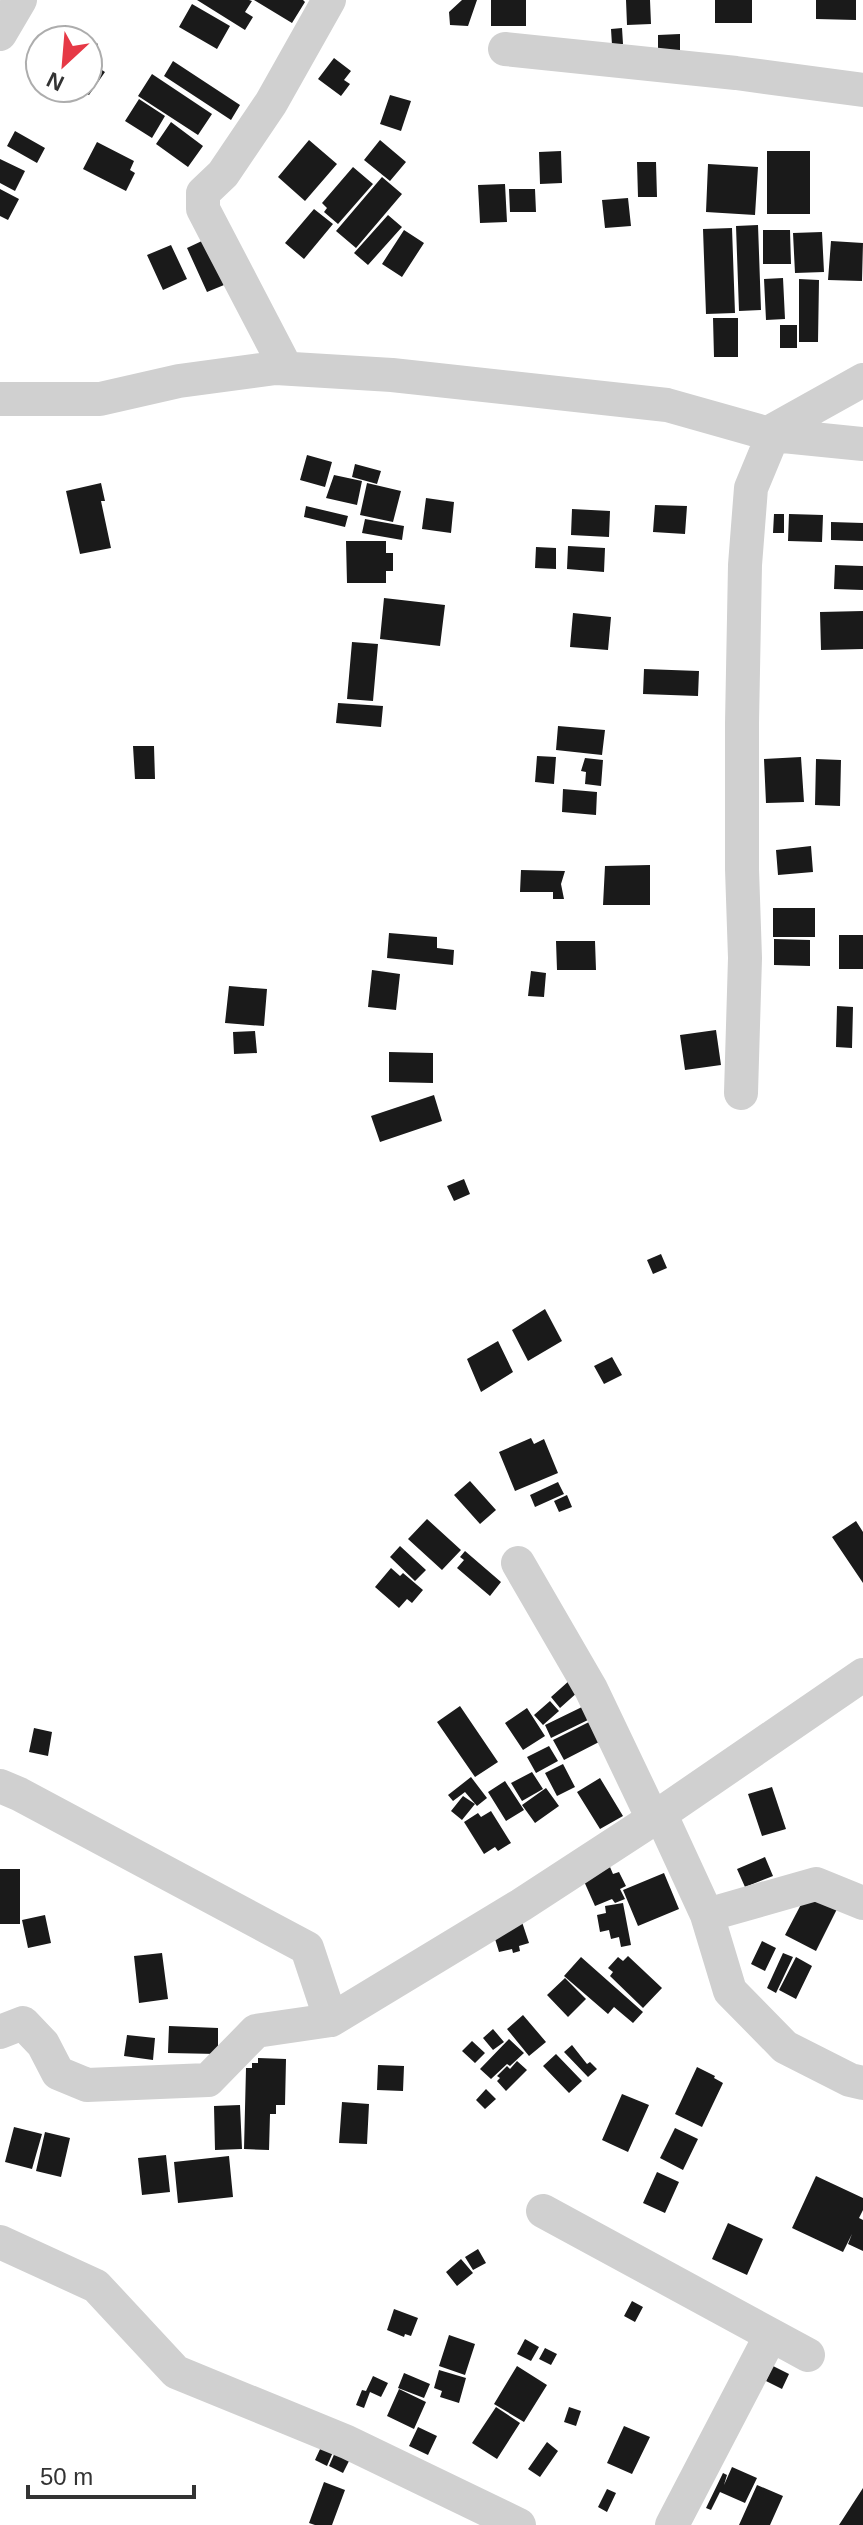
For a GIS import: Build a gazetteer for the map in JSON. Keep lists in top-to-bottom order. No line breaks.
{"scale_bar":"50 m","north":"bottom left"}
